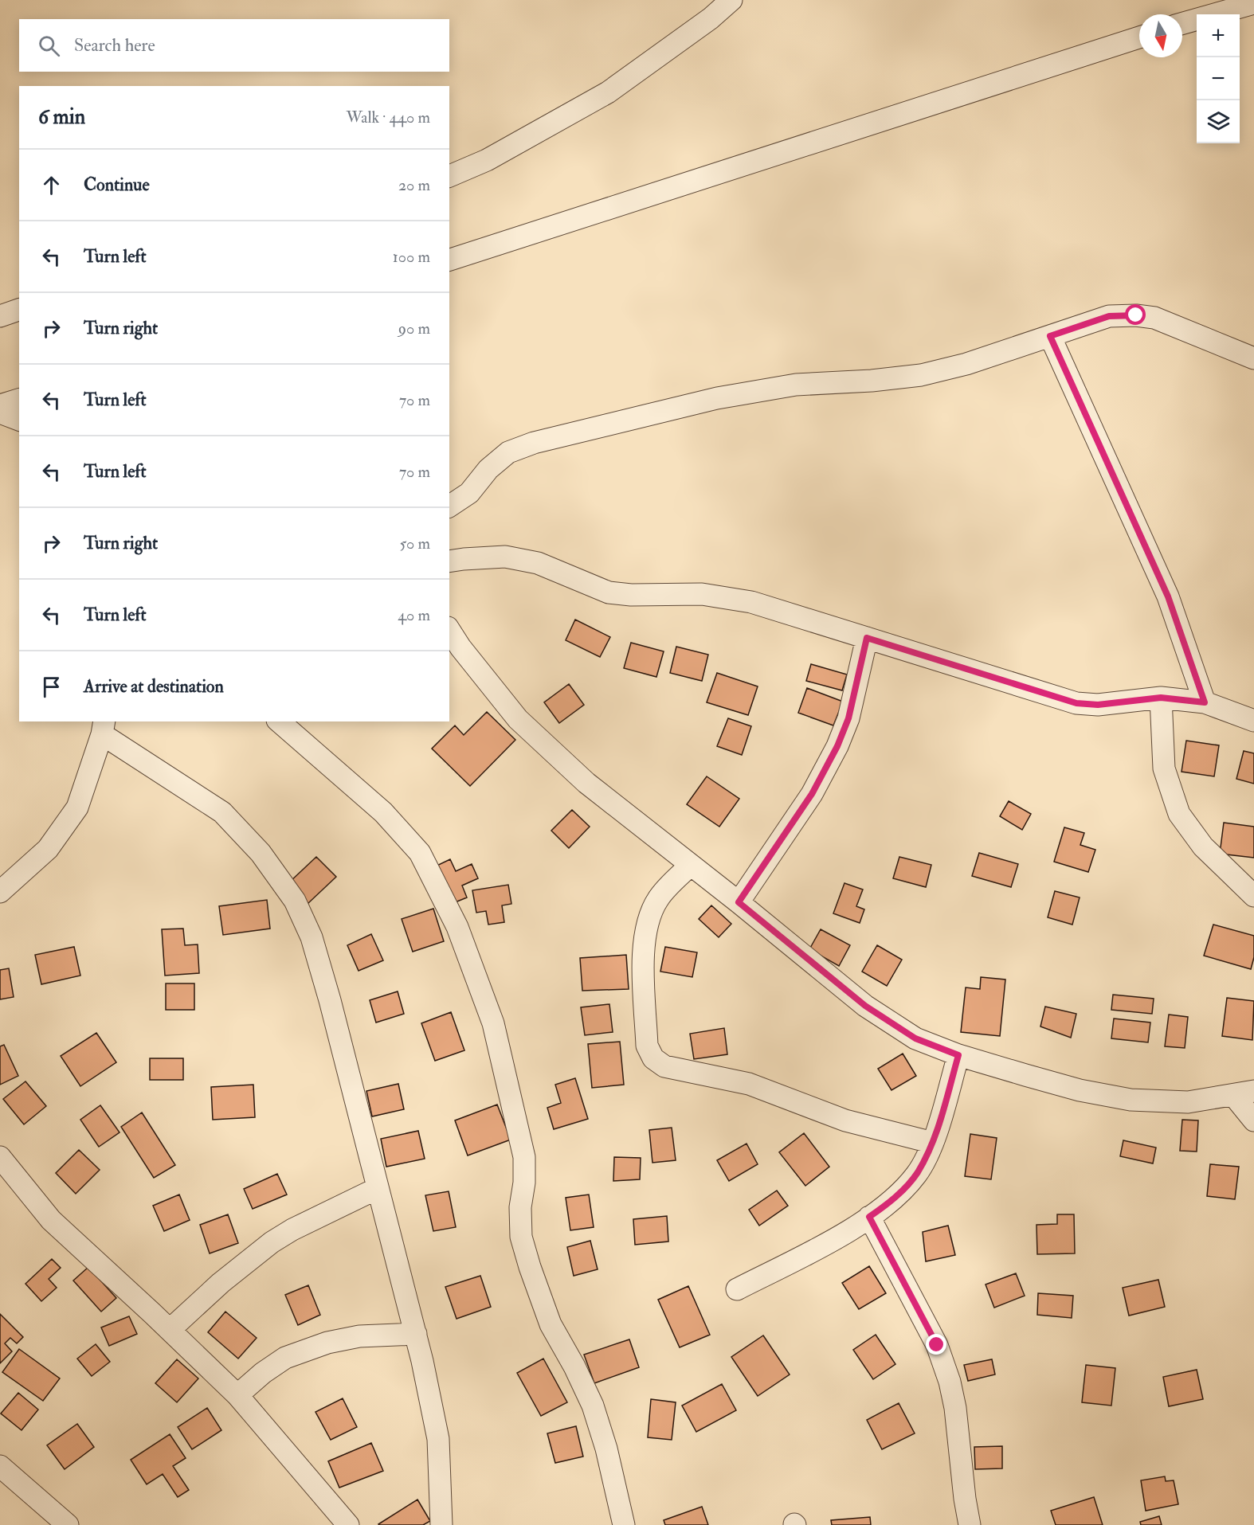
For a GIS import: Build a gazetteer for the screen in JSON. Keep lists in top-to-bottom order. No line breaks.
{"north":"bottom","page":{"map_buttons":["+","−"],"search":"Search here","heading":["6 min","Walk · 440 m"],"list":[["Continue","20 m"],["Turn left","100 m"],["Turn right","90 m"],["Turn left","70 m"],["Turn left","70 m"],["Turn right","50 m"],["Turn left","40 m"],"Arrive at destination"]}}
